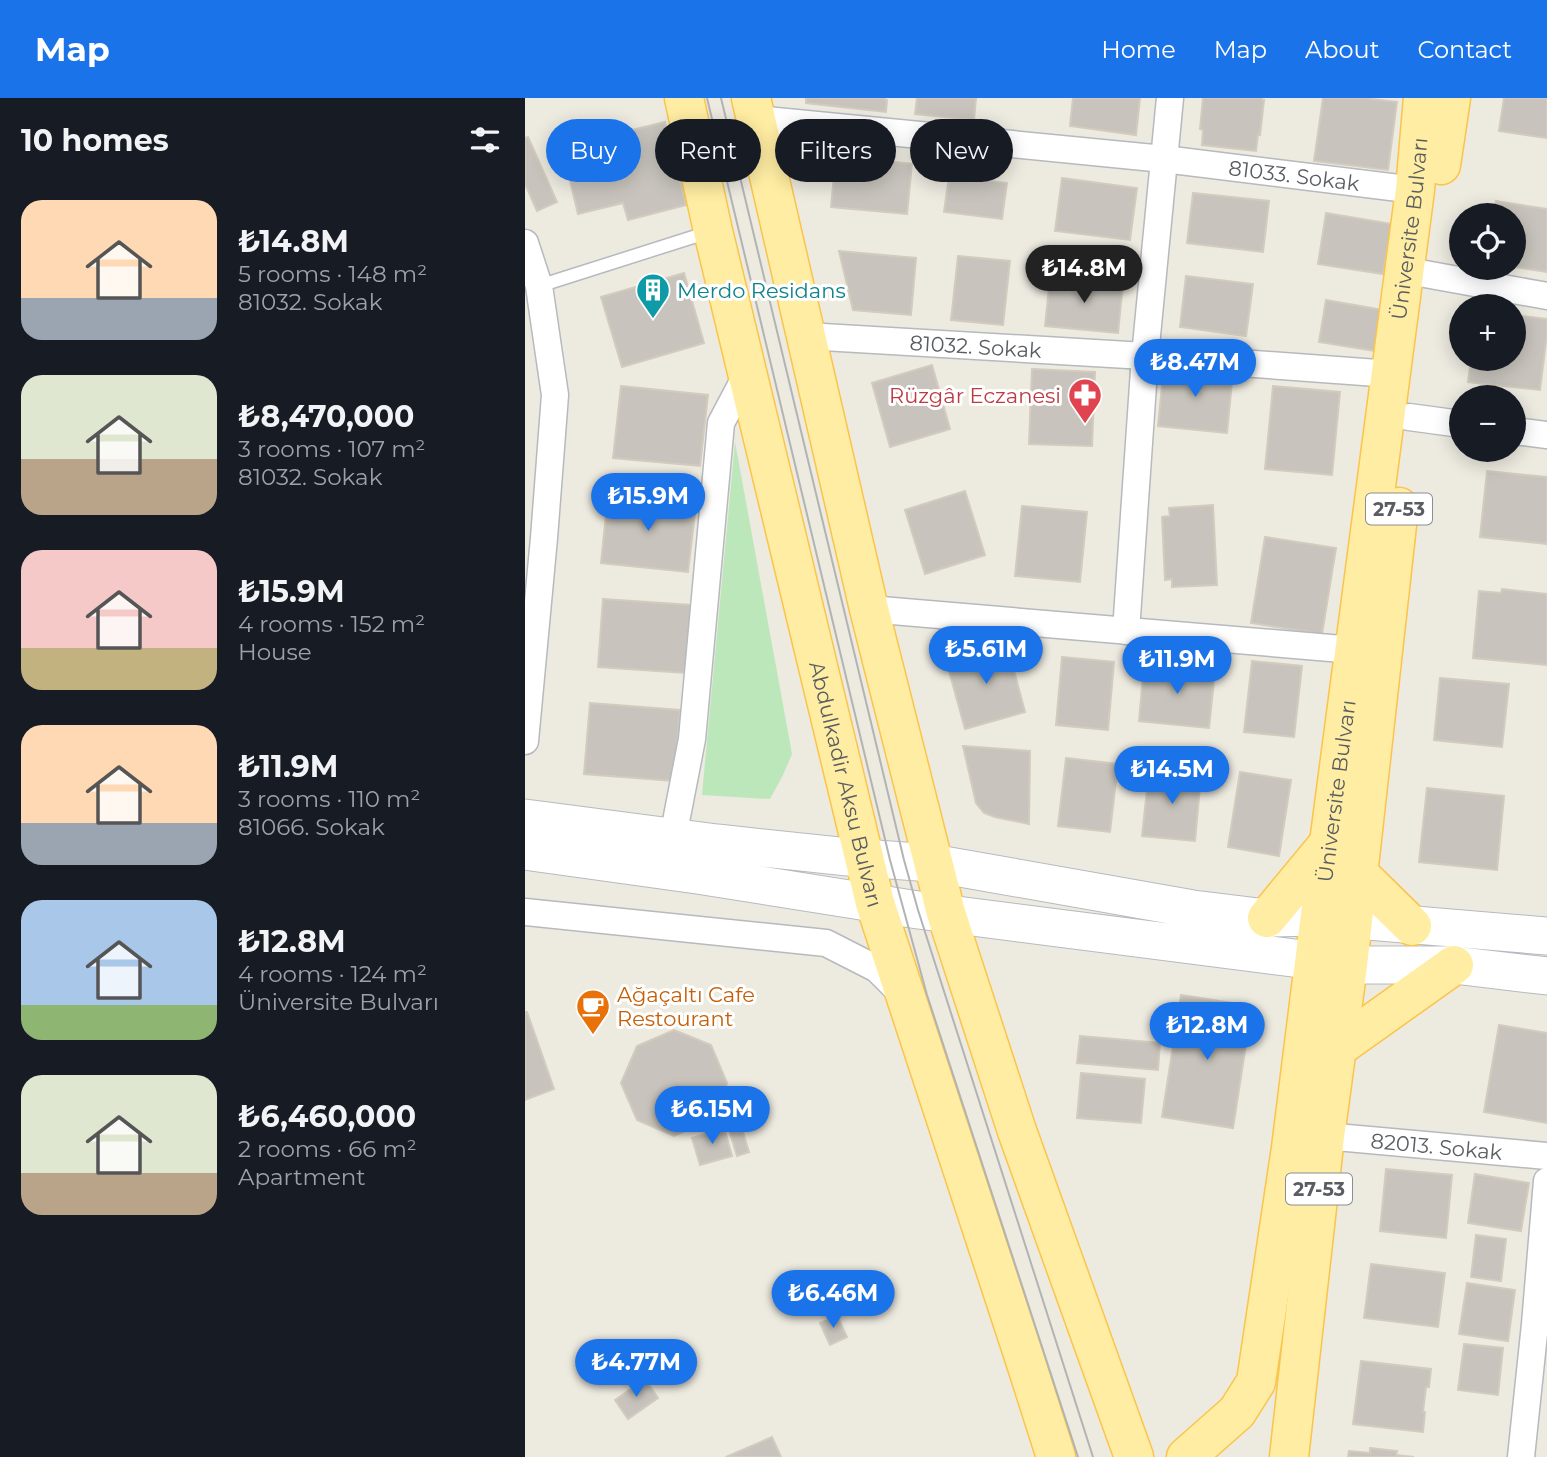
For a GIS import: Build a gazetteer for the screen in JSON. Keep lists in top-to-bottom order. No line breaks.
{"streets":{"main road":["Üniversite Bulvarı","27-53","Abdulkadir Aksu Bulvarı"],"street":["81033. Sokak","81032. Sokak","82013. Sokak"]},"crossings":[["81033. Sokak","Üniversite Bulvarı"],["Üniversite Bulvarı","81032. Sokak"],["Üniversite Bulvarı","82013. Sokak"]],"places":{"building":["Merdo Residans"],"pharmacy":["Rüzgâr Eczanesi"],"cafe":["Ağaçaltı Cafe Restourant"]},"page":{"header":"Map","nav":["Home","Map","About","Contact"],"heading":"10 homes","chip":["Buy","Rent","Filters","New"],"list":[{"name":"₺14.8M","note":"5 rooms · 148 m² · 81032. Sokak"},{"name":"₺8,470,000","note":"3 rooms · 107 m² · 81032. Sokak"},{"name":"₺15.9M","note":"4 rooms · 152 m² · House"},{"name":"₺11.9M","note":"3 rooms · 110 m² · 81066. Sokak"},{"name":"₺12.8M","note":"4 rooms · 124 m² · Üniversite Bulvarı"},{"name":"₺6,460,000","note":"2 rooms · 66 m² · Apartment"}],"map_buttons":["+","−"],"price":["₺14.8M","₺8.47M","₺15.9M","₺5.61M","₺11.9M","₺14.5M","₺12.8M","₺6.15M","₺6.46M","₺4.77M"]}}
